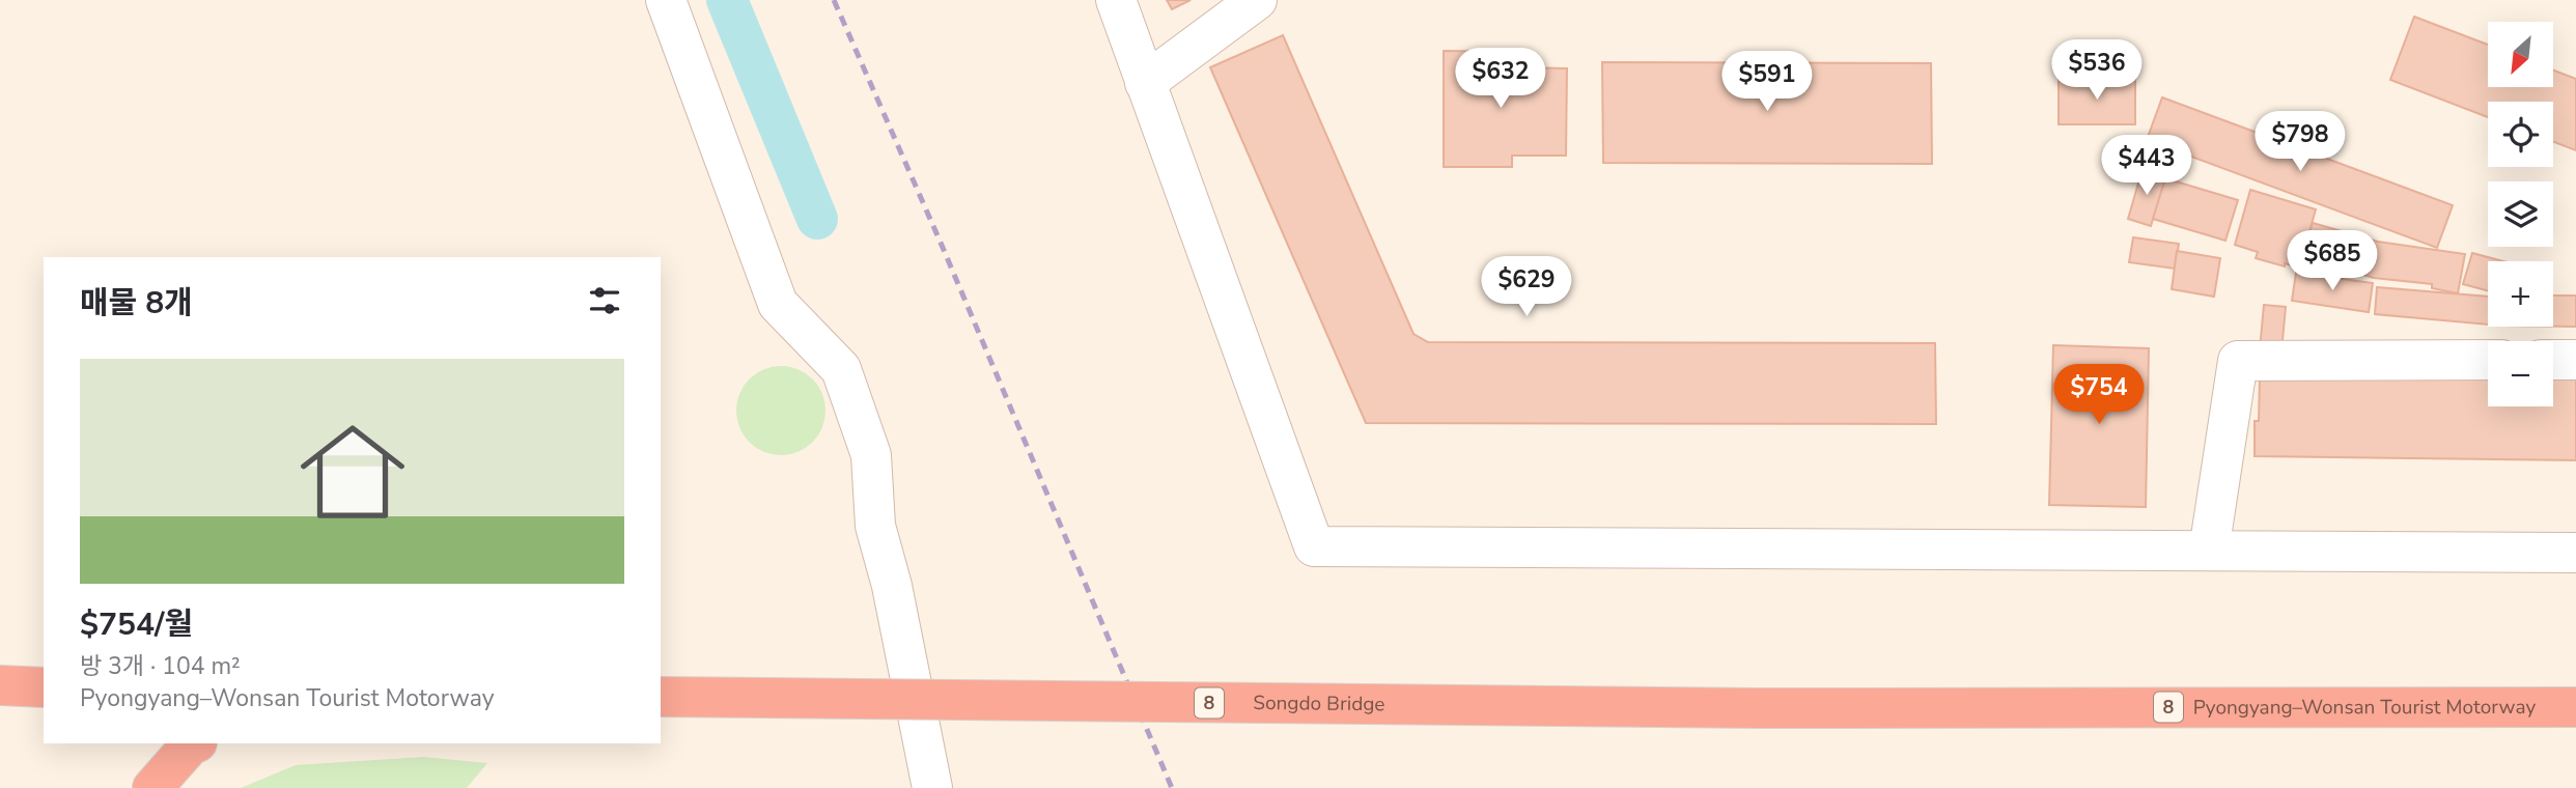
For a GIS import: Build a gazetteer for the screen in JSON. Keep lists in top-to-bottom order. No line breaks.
{"streets":{"highway":["8","Songdo Bridge","Pyongyang–Wonsan Tourist Motorway"]},"crossings":[["Songdo Bridge","Pyongyang–Wonsan Tourist Motorway"]],"north":"bottom left","page":{"map_buttons":["+","−"],"price":["$536","$632","$591","$798","$443","$685","$629","$754"],"heading":"매물 8개","list":[{"name":"$754/월","note":"방 3개 · 104 m² · Pyongyang–Wonsan Tourist Motorway"}]}}
